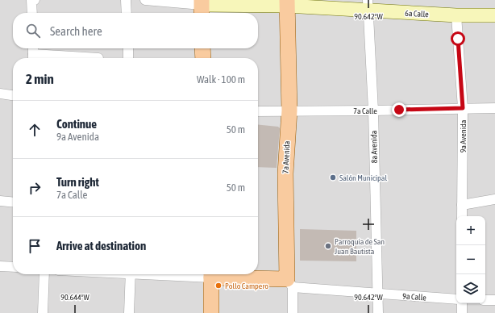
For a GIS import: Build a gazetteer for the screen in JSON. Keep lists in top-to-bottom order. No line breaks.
{"streets":{"main road":["7a Avenida"],"street":["6a Calle","7a Calle","9a Avenida","8a Avenida","9a Calle"]},"crossings":[["6a Calle","9a Avenida"],["6a Calle","8a Avenida"],["6a Calle","7a Avenida"],["7a Calle","9a Avenida"],["7a Calle","8a Avenida"],["7a Calle","7a Avenida"],["8a Avenida","9a Calle"],["7a Avenida","9a Calle"]],"places":["Salón Municipal","Parroquia de San Juan Bautista","Pollo Campero"],"page":{"search":"Search here","heading":["2 min","Walk · 100 m"],"list":[["Continue","9a Avenida","50 m"],["Turn right","7a Calle","50 m"],"Arrive at destination"],"map_buttons":["+","−"]},"coordinates":["90.642°W","90.644°W"]}
